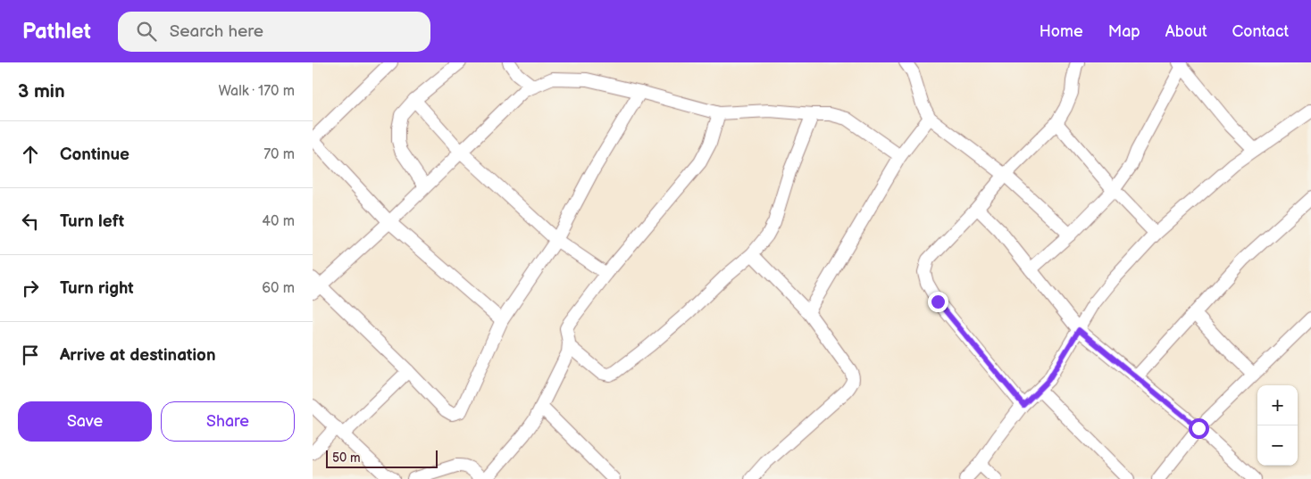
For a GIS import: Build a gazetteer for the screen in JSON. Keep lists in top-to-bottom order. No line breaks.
{"scale_bar":"50 m","page":{"header":"Pathlet","search":"Search here","nav":["Home","Map","About","Contact"],"heading":["3 min","Walk · 170 m"],"list":[["Continue","70 m"],["Turn left","40 m"],["Turn right","60 m"],"Arrive at destination"],"map_buttons":["+","−"],"buttons":["Save","Share"],"scale":"50 m"}}
